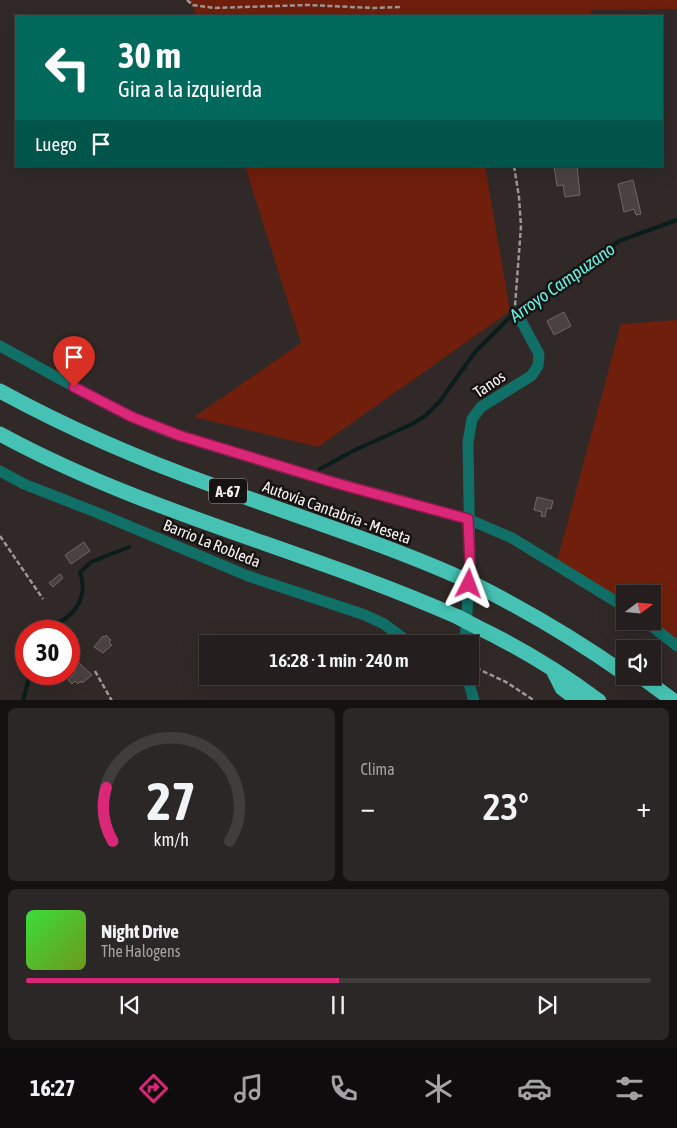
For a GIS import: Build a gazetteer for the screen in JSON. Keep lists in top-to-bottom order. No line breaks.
{"streets":{"highway":["A-67","Autovía Cantabria - Meseta"],"street":["Tanos","Barrio La Robleda"]},"water":["Arroyo Campuzano"],"north":"right","page":{"turn":["30 m","Gira a la izquierda"],"then":"Luego","limit":"30","trip":"16:28 · 1 min · 240 m","tile":"Clima","heat":["−","23°","+"],"song":["Night Drive","The Halogens"],"tabs":"16:27","gauge":["27","km/h"]}}
